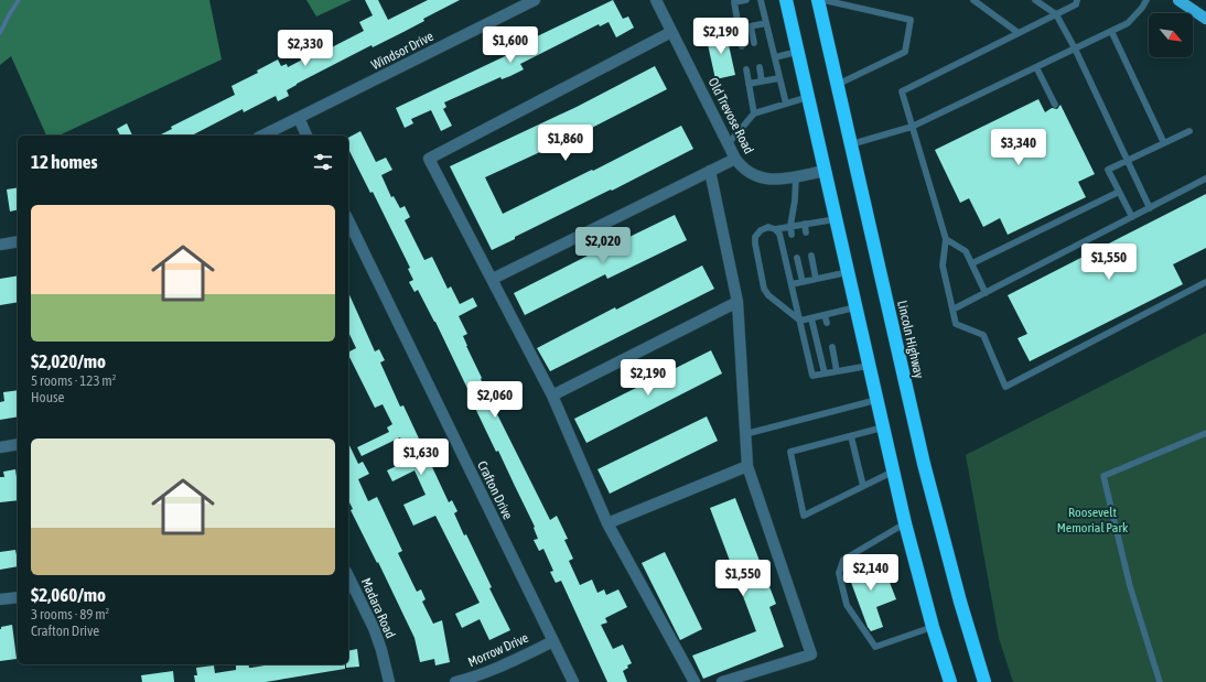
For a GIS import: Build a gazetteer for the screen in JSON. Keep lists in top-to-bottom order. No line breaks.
{"streets":{"highway":["Lincoln Highway"],"street":["Windsor Drive","Old Trevose Road","Crafton Drive","Madara Road","Morrow Drive"]},"crossings":[["Crafton Drive","Morrow Drive"]],"parks":["Roosevelt Memorial Park"],"north":"bottom right","page":{"price":["$2,190","$1,600","$2,330","$1,860","$3,340","$2,020","$1,550","$2,190","$2,060","$1,630","$2,140","$1,550"],"heading":"12 homes","list":[{"name":"$2,020/mo","note":"5 rooms · 123 m² · House"},{"name":"$2,060/mo","note":"3 rooms · 89 m² · Crafton Drive"}]}}
